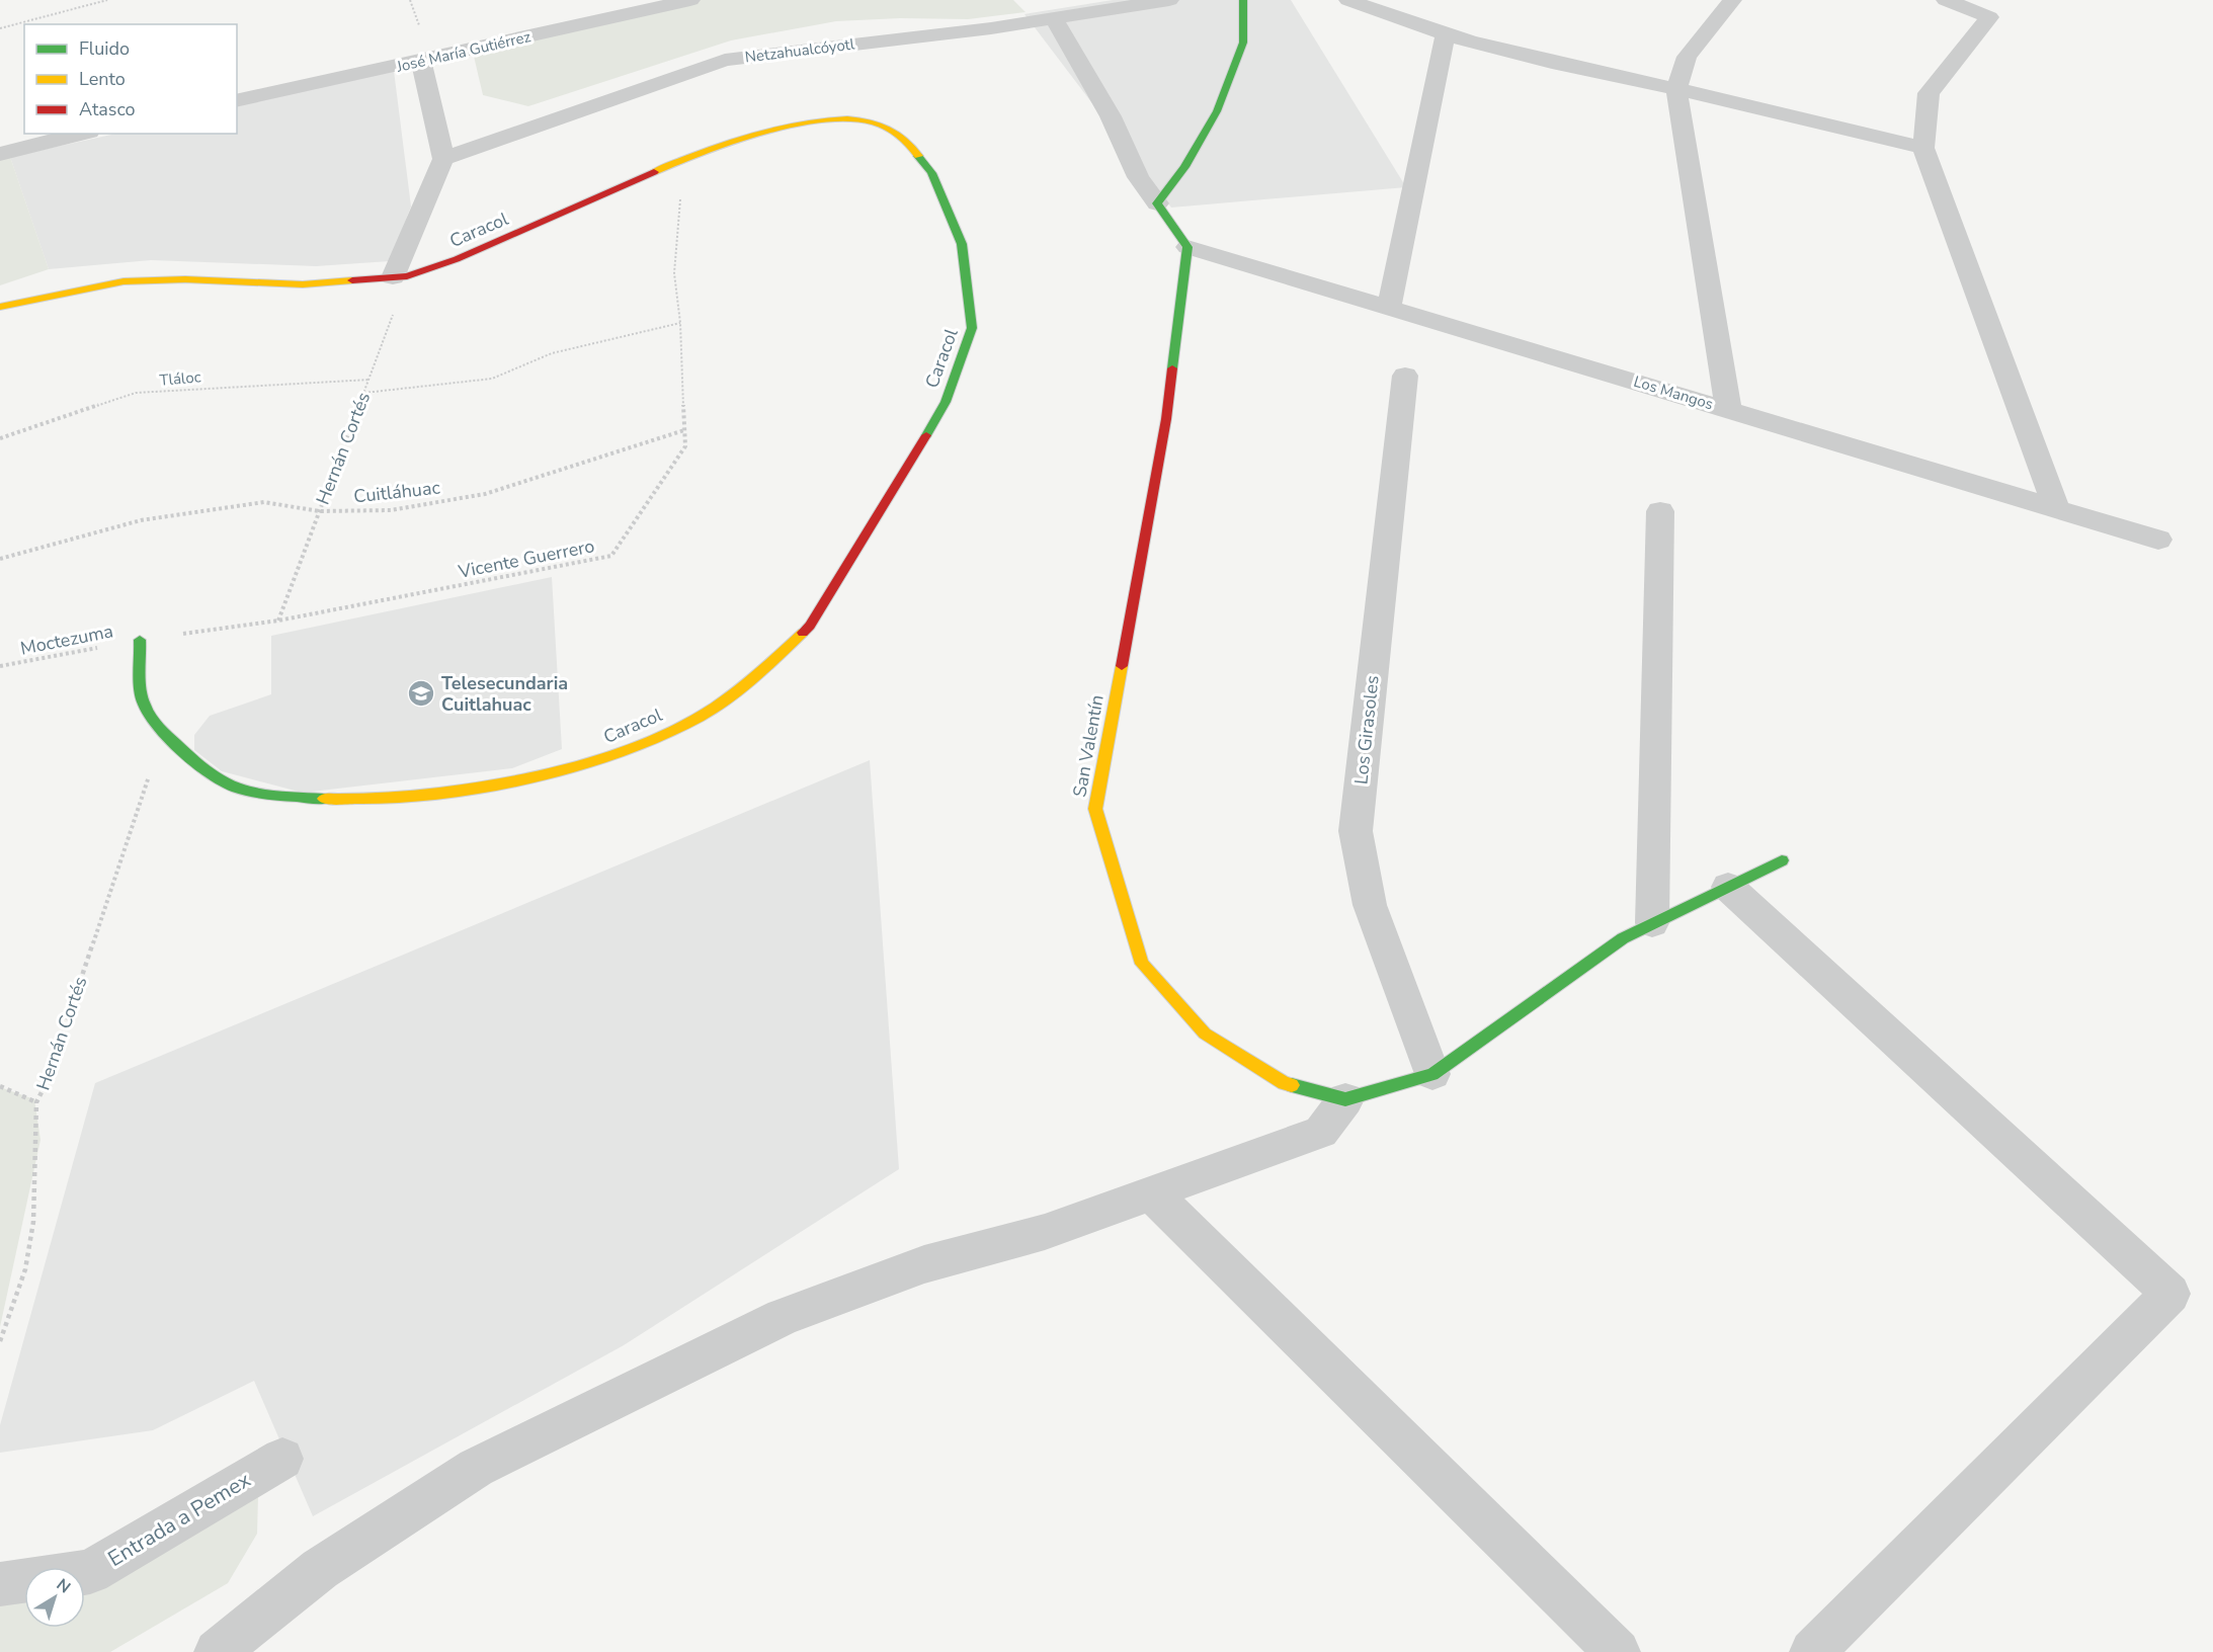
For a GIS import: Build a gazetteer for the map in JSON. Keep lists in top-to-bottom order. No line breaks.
{"streets":{"street":["Netzahualcóyotl","José María Gutiérrez","Caracol","Los Mangos","Los Girasoles","San Valentín","Entrada a Pemex"],"path":["Tláloc","Hernán Cortés","Cuitláhuac","Vicente Guerrero","Moctezuma"]},"crossings":[["Caracol","Hernán Cortés"],["Caracol","Vicente Guerrero"],["Caracol","Moctezuma"],["Tláloc","Hernán Cortés"],["Los Mangos","San Valentín"],["Hernán Cortés","Cuitláhuac"],["Hernán Cortés","Vicente Guerrero"],["Cuitláhuac","Vicente Guerrero"],["Vicente Guerrero","Moctezuma"]],"places":{"school or university":["Telesecundaria Cuitlahuac"]},"legend":["Fluido","Lento","Atasco"],"north":"top right"}
